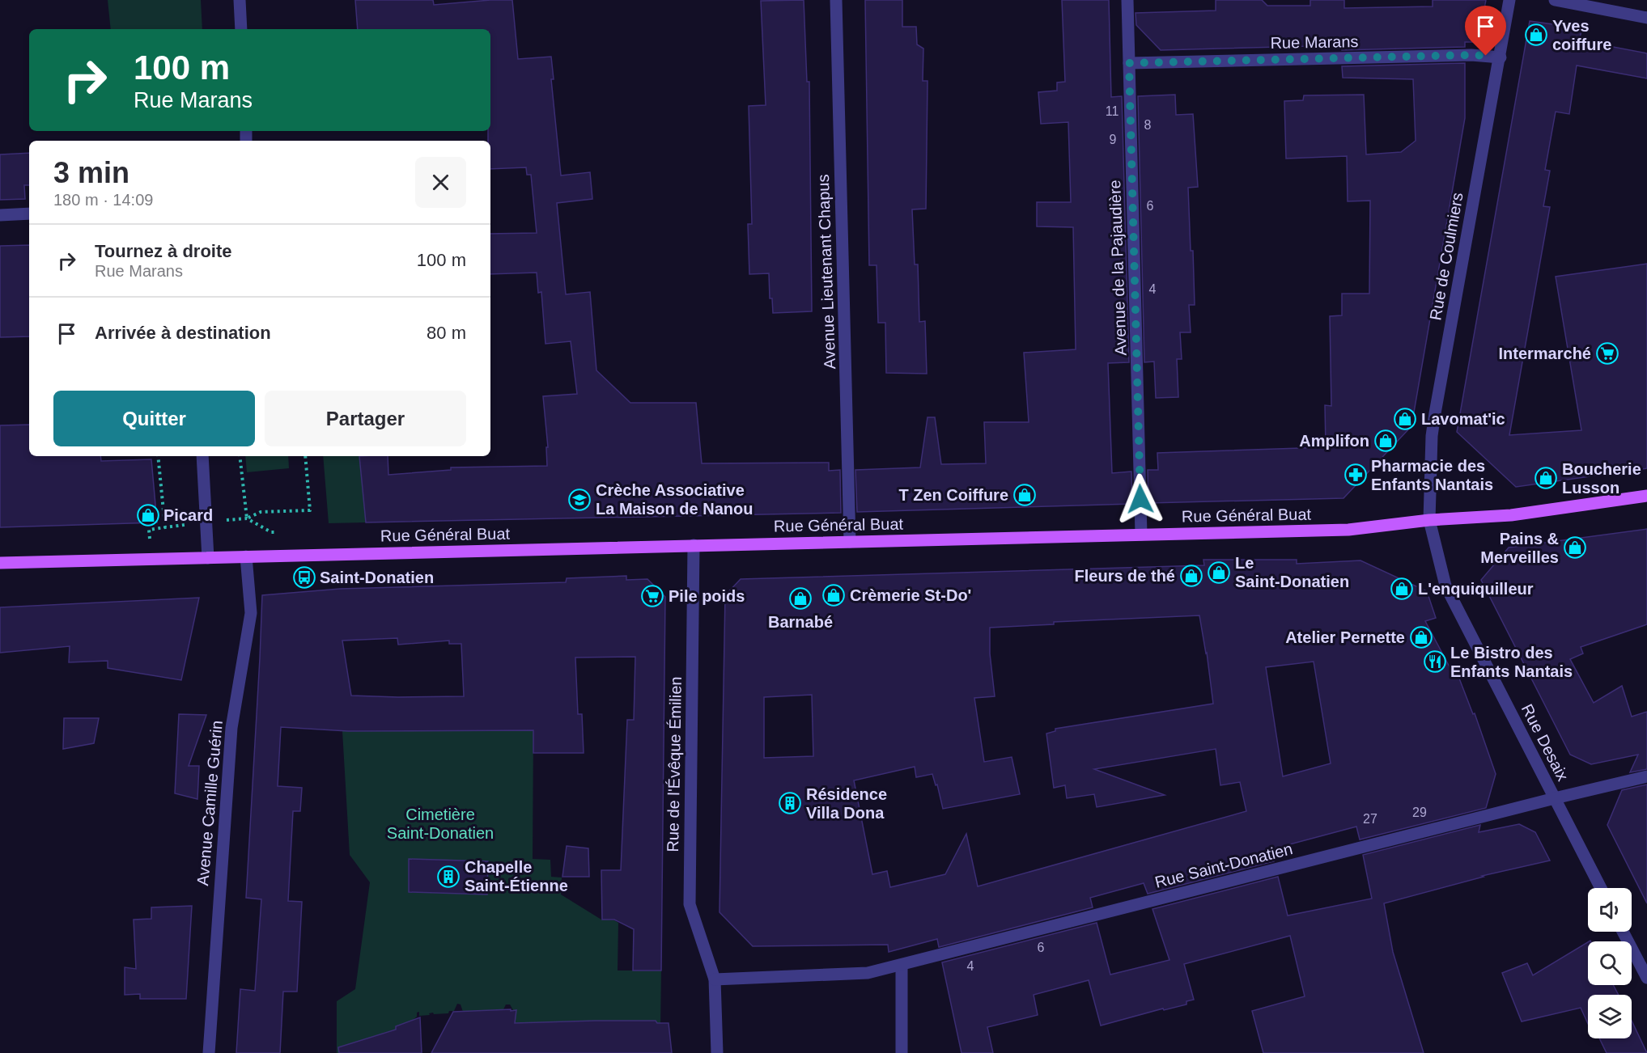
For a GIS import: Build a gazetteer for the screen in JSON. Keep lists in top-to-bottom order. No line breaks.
{"streets":{"main road":["Rue Général Buat"],"street":["Rue Marans","Rue de Coulmiers","Avenue de la Pajaudière","Avenue Lieutenant Chapus","Rue Desaix","Rue de l'Évêque Émilien","Avenue Camille Guérin","Rue Saint-Donatien"]},"crossings":[["Rue Marans","Rue de Coulmiers"],["Rue Marans","Avenue de la Pajaudière"],["Rue de Coulmiers","Rue Général Buat"],["Rue de Coulmiers","Rue Desaix"],["Avenue de la Pajaudière","Rue Général Buat"],["Avenue Lieutenant Chapus","Rue Général Buat"],["Rue Général Buat","Rue Desaix"],["Rue Général Buat","Rue de l'Évêque Émilien"],["Rue Général Buat","Avenue Camille Guérin"],["Rue Desaix","Rue Saint-Donatien"],["Rue de l'Évêque Émilien","Rue Saint-Donatien"]],"parks":["Cimetière Saint-Donatien"],"places":{"shop":["Yves coiffure","Lavomat'ic","Amplifon","Boucherie Lusson","T Zen Coiffure","Picard","Pains & Merveilles","Le Saint-Donatien","Fleurs de thé","L'enquiquilleur","Crèmerie St-Do'","Barnabé","Atelier Pernette"],"supermarket":["Intermarché","Pile poids"],"pharmacy":["Pharmacie des Enfants Nantais"],"school or university":["Crèche Associative La Maison de Nanou"],"bus stop":["Saint-Donatien"],"restaurant":["Le Bistro des Enfants Nantais"],"building":["Résidence Villa Dona","Chapelle Saint-Étienne"]},"house_numbers":["11","8","9","6","4","29","27","6","4"],"page":{"turn":["100 m","Rue Marans"],"heading":["3 min","180 m · 14:09"],"list":[{"name":"Tournez à droite","note":"Rue Marans","value":"100 m"},{"name":"Arrivée à destination","value":"80 m"}],"buttons":["Quitter","Partager"]}}
